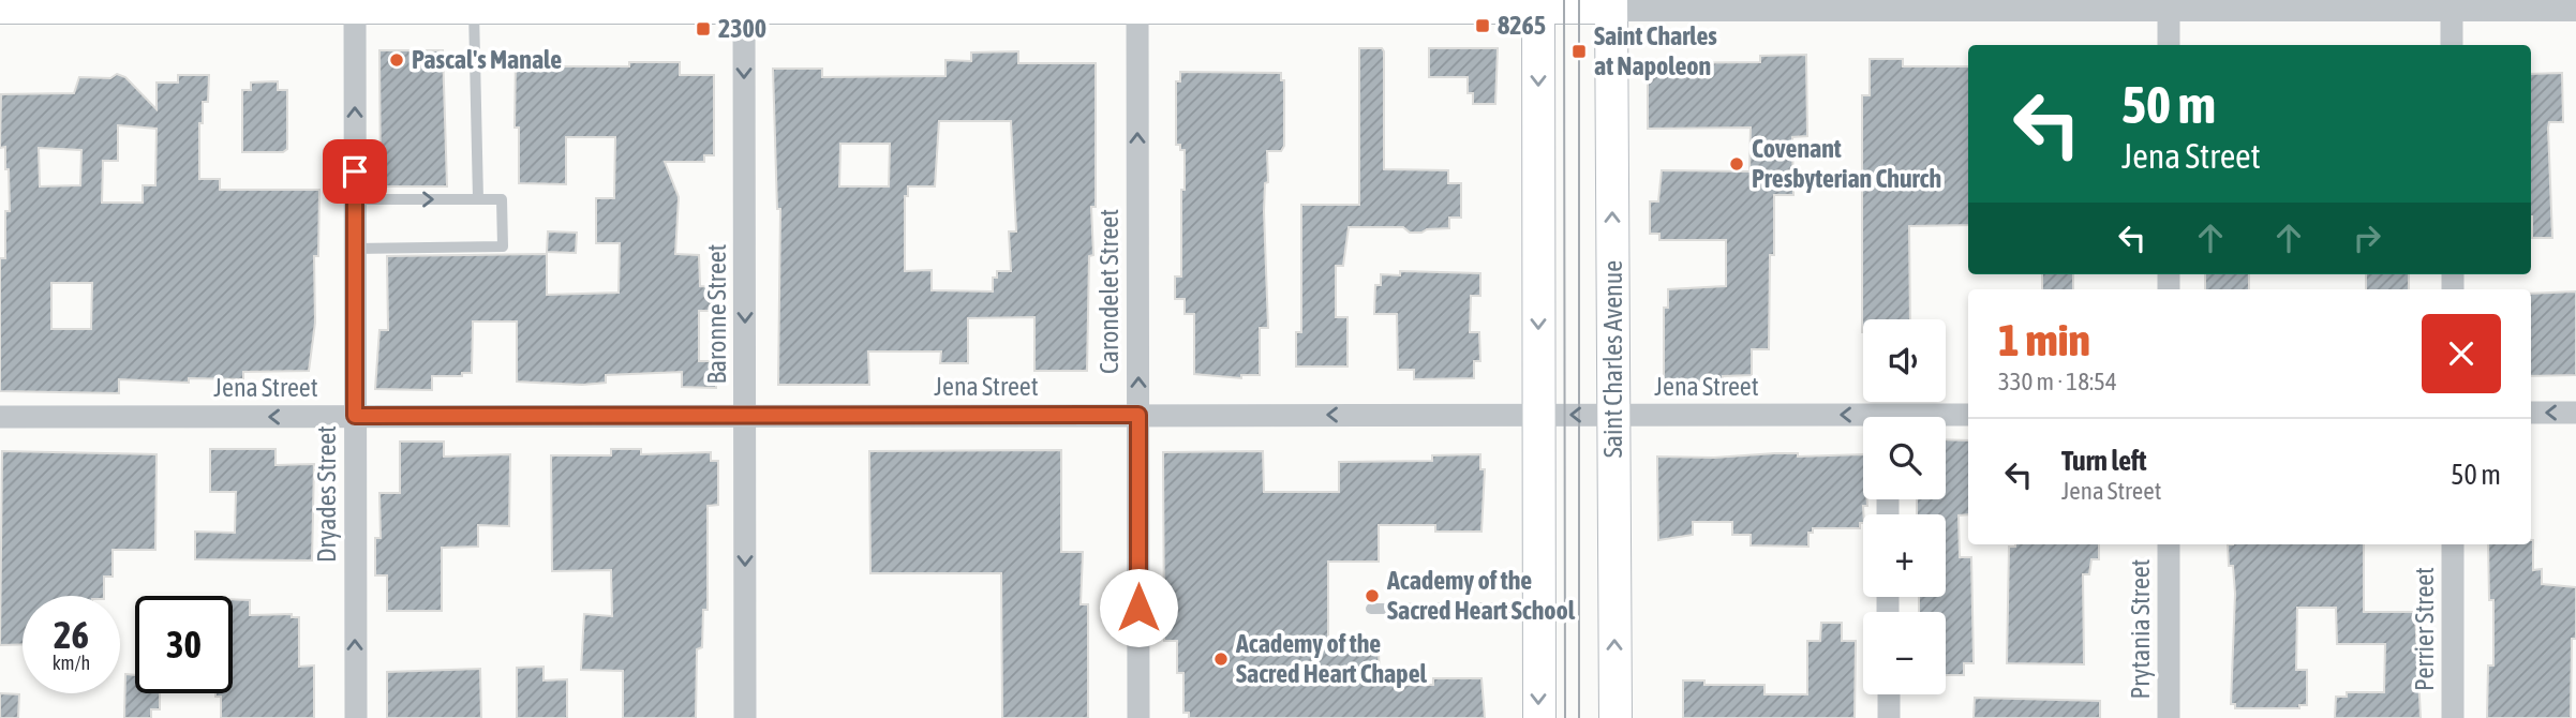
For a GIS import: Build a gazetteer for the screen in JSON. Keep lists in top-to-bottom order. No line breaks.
{"streets":{"main road":["Saint Charles Avenue"],"street":["Carondelet Street","Baronne Street","Jena Street","Dryades Street","Prytania Street","Perrier Street"]},"crossings":[["Carondelet Street","Jena Street"],["Baronne Street","Jena Street"],["Saint Charles Avenue","Jena Street"],["Jena Street","Dryades Street"]],"one_way":["Carondelet Street","Baronne Street","Jena Street","Dryades Street"],"places":{"transit":["8265","2300","Saint Charles at Napoleon"],"other":["Pascal's Manale","Covenant Presbyterian Church","Academy of the Sacred Heart School","Academy of the Sacred Heart Chapel"]},"page":{"turn":["50 m","Jena Street"],"heading":["1 min","330 m · 18:54"],"map_buttons":["+","−"],"list":[{"name":"Turn left","note":"Jena Street","value":"50 m"}],"speed":"26 km/h","limit":"30"}}
